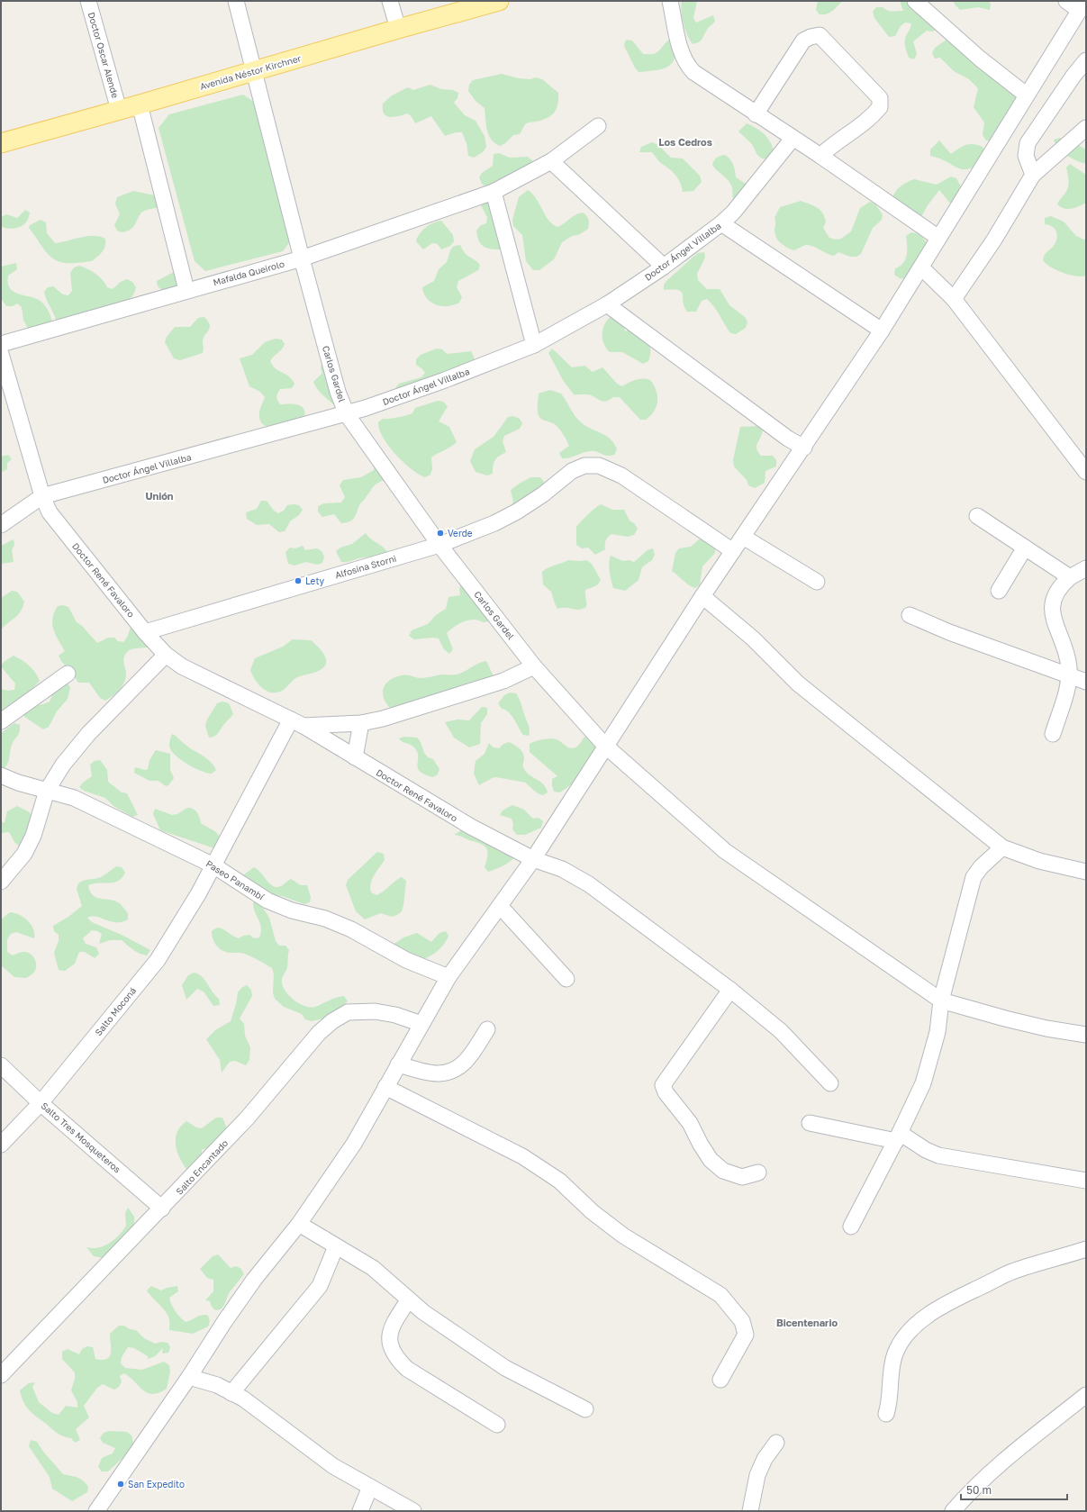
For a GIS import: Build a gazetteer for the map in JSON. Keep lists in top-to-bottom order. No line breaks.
{"streets":{"main road":["Avenida Néstor Kirchner"],"street":["Doctor Oscar Alende","Doctor Ángel Villalba","Mafalda Queirolo","Carlos Gardel","Alfosina Storni","Doctor René Favaloro","Paseo Panambí","Salto Moconá","Salto Tres Mosqueteros","Salto Encantado"]},"crossings":[["Doctor Oscar Alende","Avenida Néstor Kirchner"],["Avenida Néstor Kirchner","Carlos Gardel"],["Doctor Ángel Villalba","Carlos Gardel"],["Doctor Ángel Villalba","Doctor René Favaloro"],["Mafalda Queirolo","Carlos Gardel"],["Carlos Gardel","Alfosina Storni"],["Carlos Gardel","Doctor René Favaloro"],["Alfosina Storni","Doctor René Favaloro"],["Doctor René Favaloro","Salto Moconá"],["Paseo Panambí","Salto Moconá"],["Salto Moconá","Salto Tres Mosqueteros"],["Salto Tres Mosqueteros","Salto Encantado"]],"districts":["Los Cedros","Unión","Bicentenario"],"places":["Verde","Lety","San Expedito"],"scale_bar":"50 m"}
